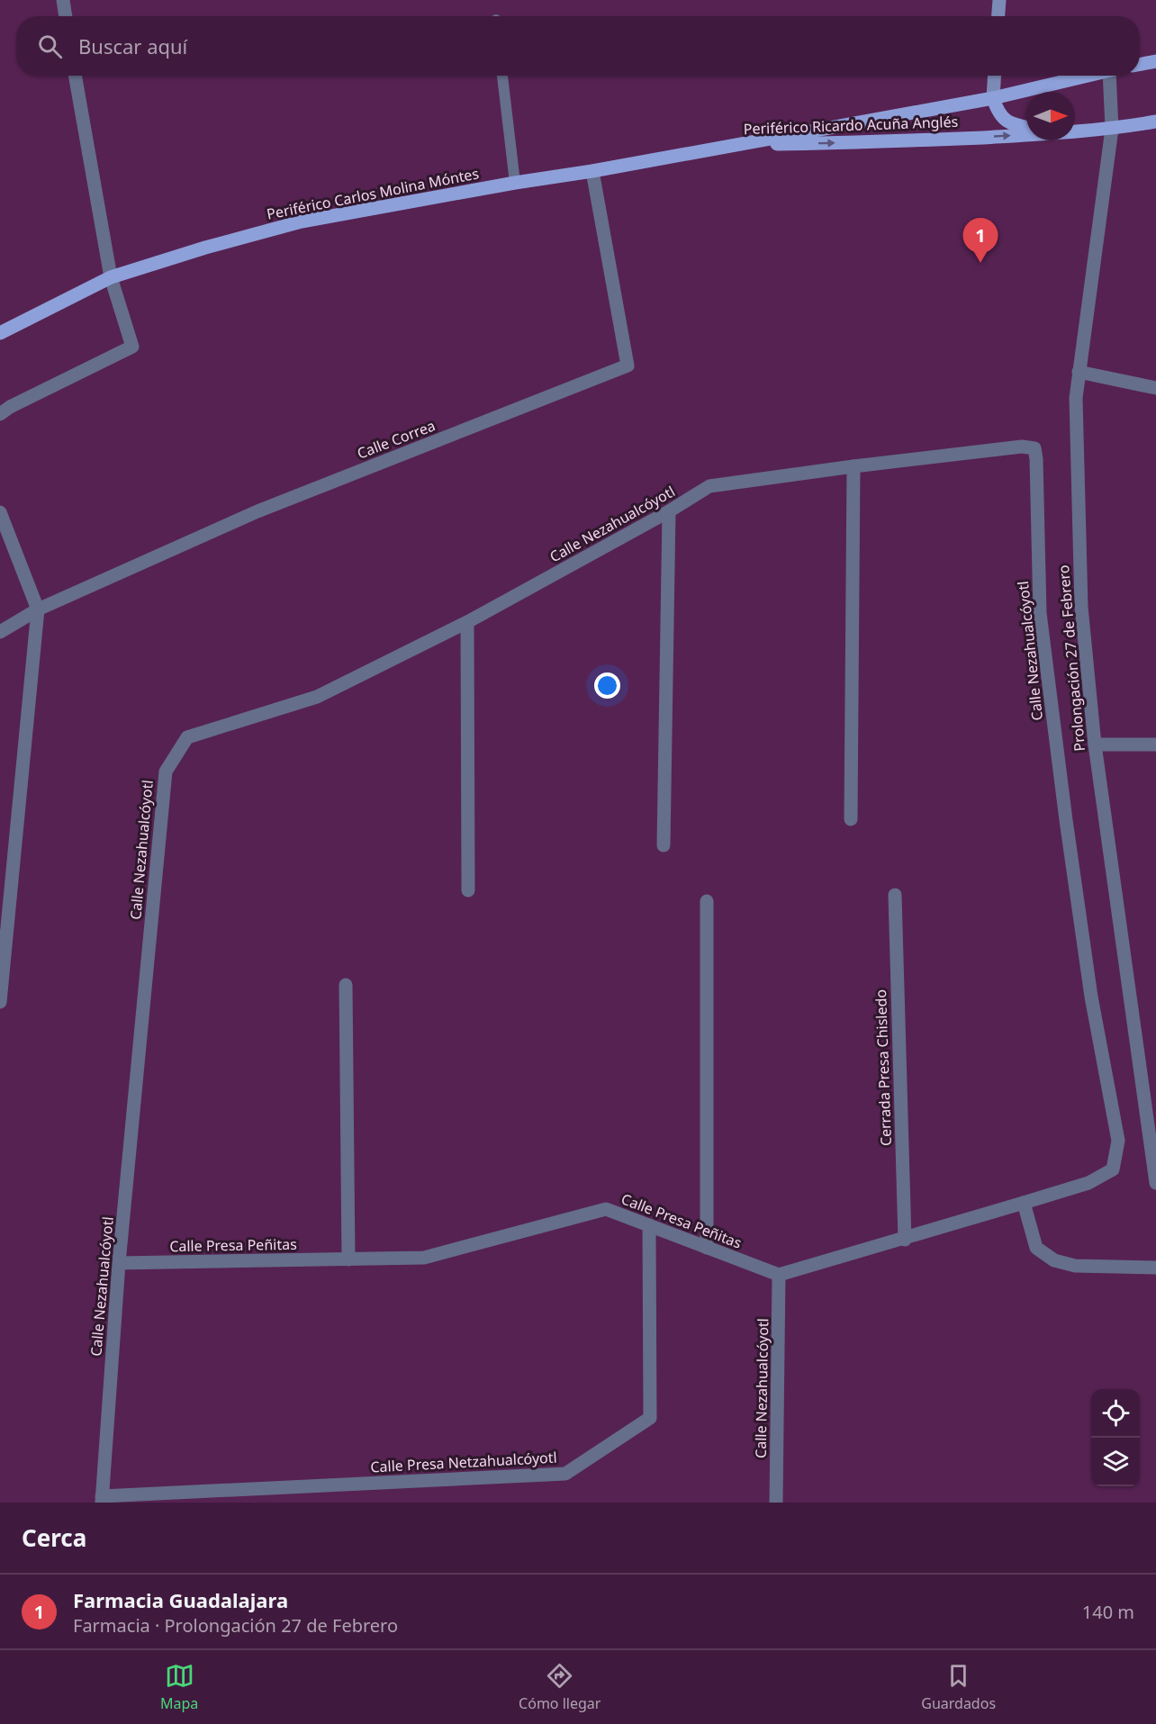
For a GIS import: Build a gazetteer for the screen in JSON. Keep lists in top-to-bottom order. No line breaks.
{"streets":{"main road":["Periférico Ricardo Acuña Anglés","Periférico Carlos Molina Móntes"],"street":["Calle Correa","Calle Nezahualcóyotl","Prolongación 27 de Febrero","Cerrada Presa Chisledo","Calle Presa Peñitas","Calle Presa Netzahualcóyotl"]},"crossings":[["Periférico Ricardo Acuña Anglés","Periférico Carlos Molina Móntes"],["Periférico Ricardo Acuña Anglés","Prolongación 27 de Febrero"],["Periférico Carlos Molina Móntes","Calle Correa"],["Calle Nezahualcóyotl","Calle Presa Peñitas"],["Calle Nezahualcóyotl","Calle Presa Netzahualcóyotl"],["Calle Presa Peñitas","Calle Presa Netzahualcóyotl"]],"north":"right","page":{"search":"Buscar aquí","pins":"1","heading":"Cerca","list":[{"mark":"1","name":"Farmacia Guadalajara","note":"Farmacia · Prolongación 27 de Febrero","value":"140 m"}],"nav":["Mapa","Cómo llegar","Guardados"]}}
